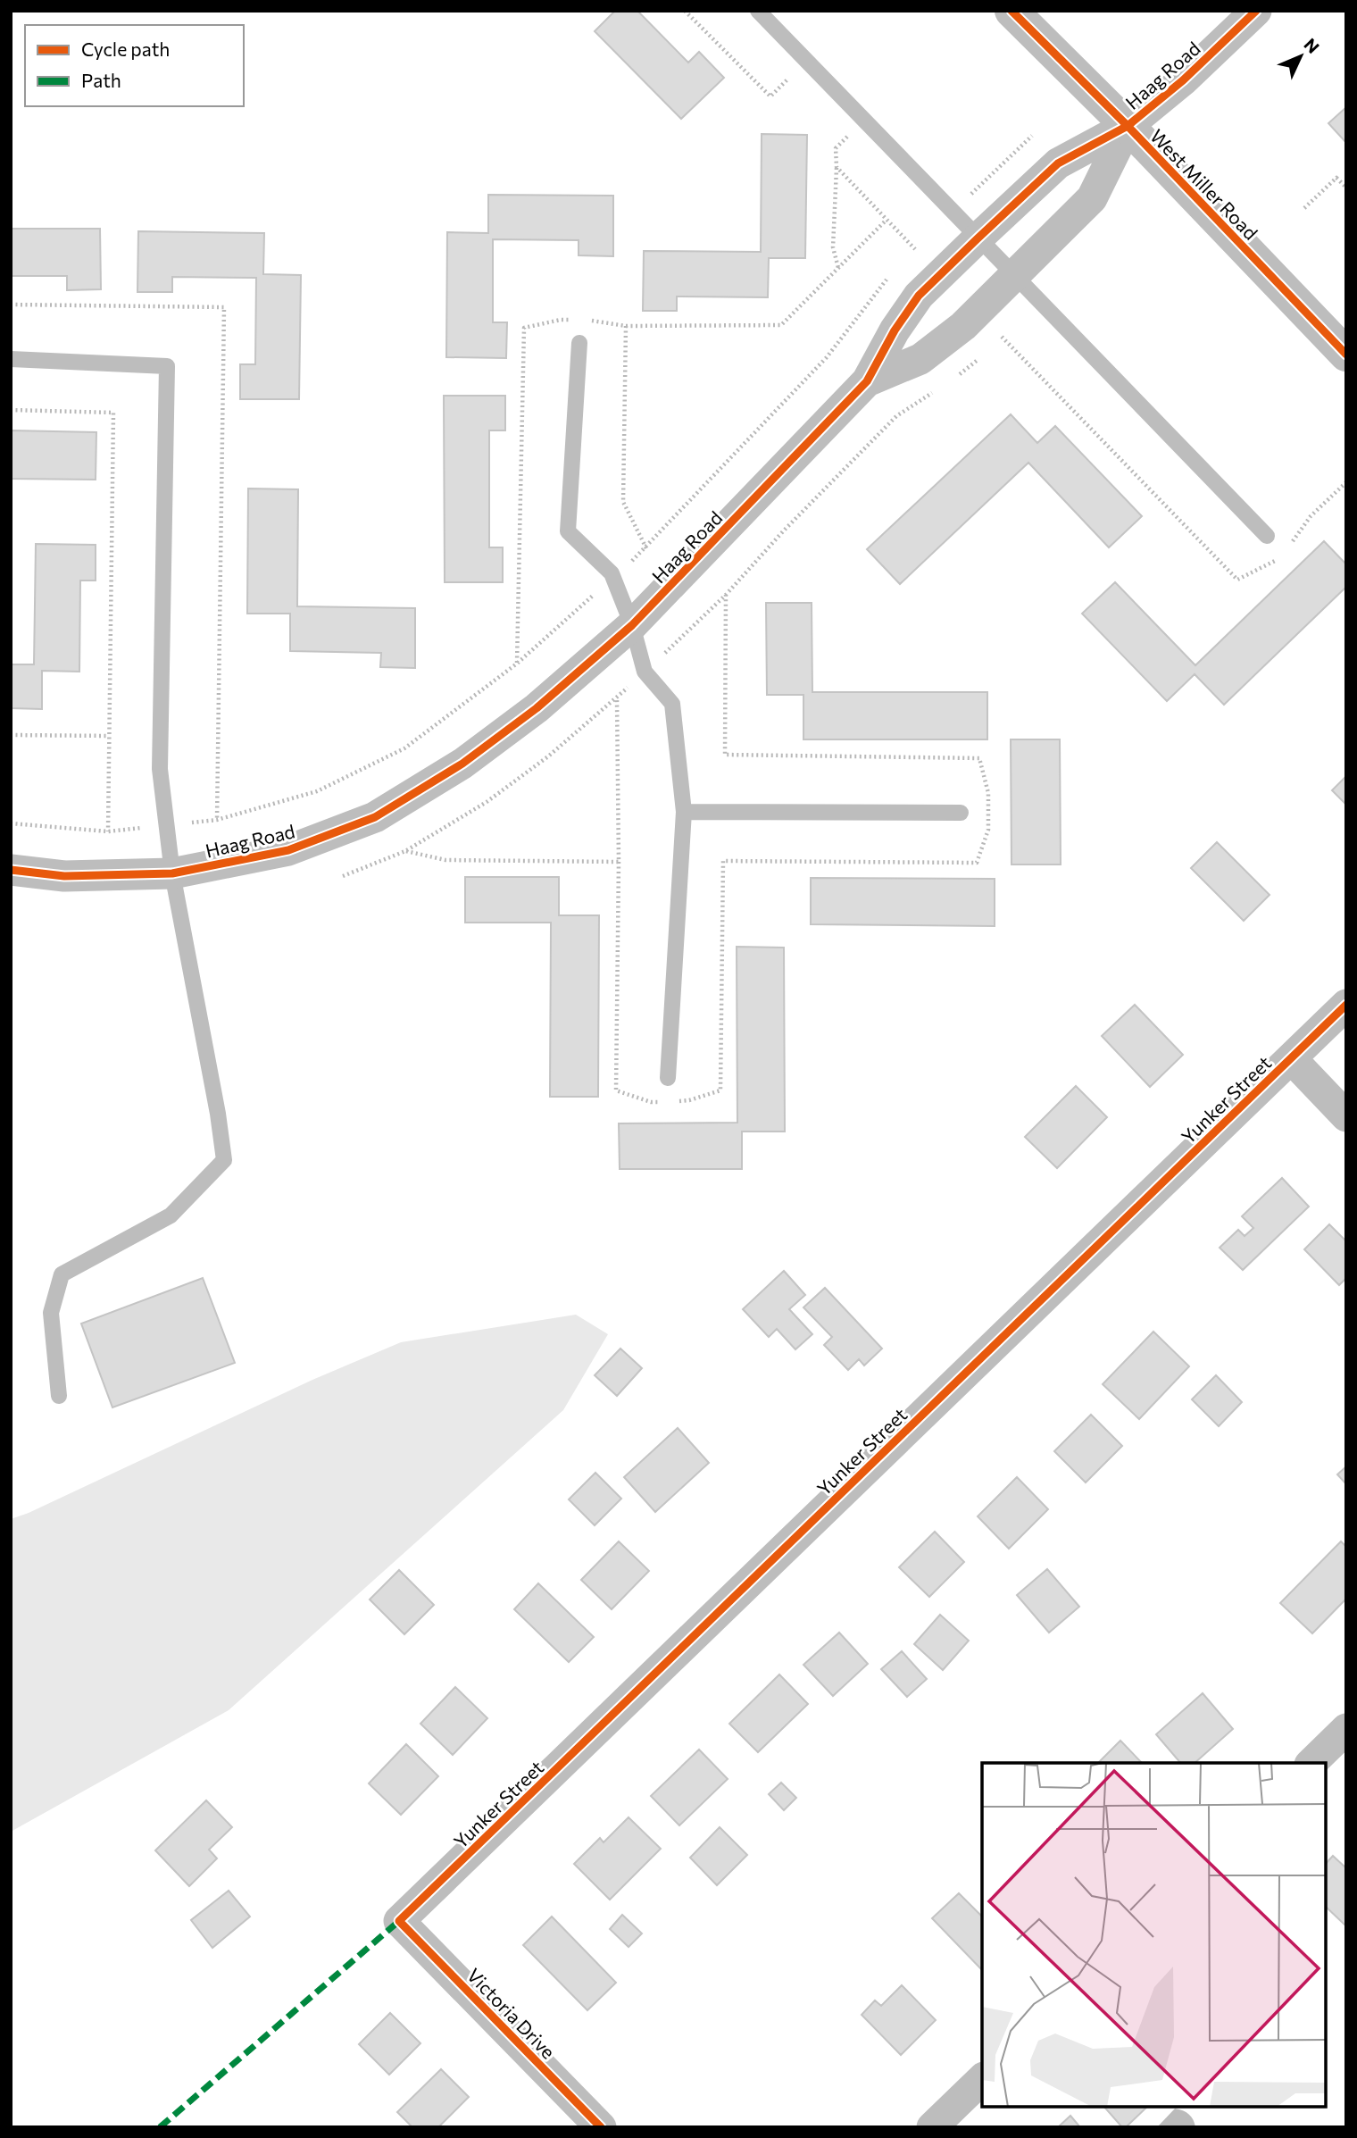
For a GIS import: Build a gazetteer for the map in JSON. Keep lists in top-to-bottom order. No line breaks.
{"streets":{"street":["Haag Road","West Miller Road","Yunker Street","Victoria Drive"]},"crossings":[["Haag Road","West Miller Road"],["Yunker Street","Victoria Drive"]],"legend":["Cycle path","Path"],"north":"top right"}
